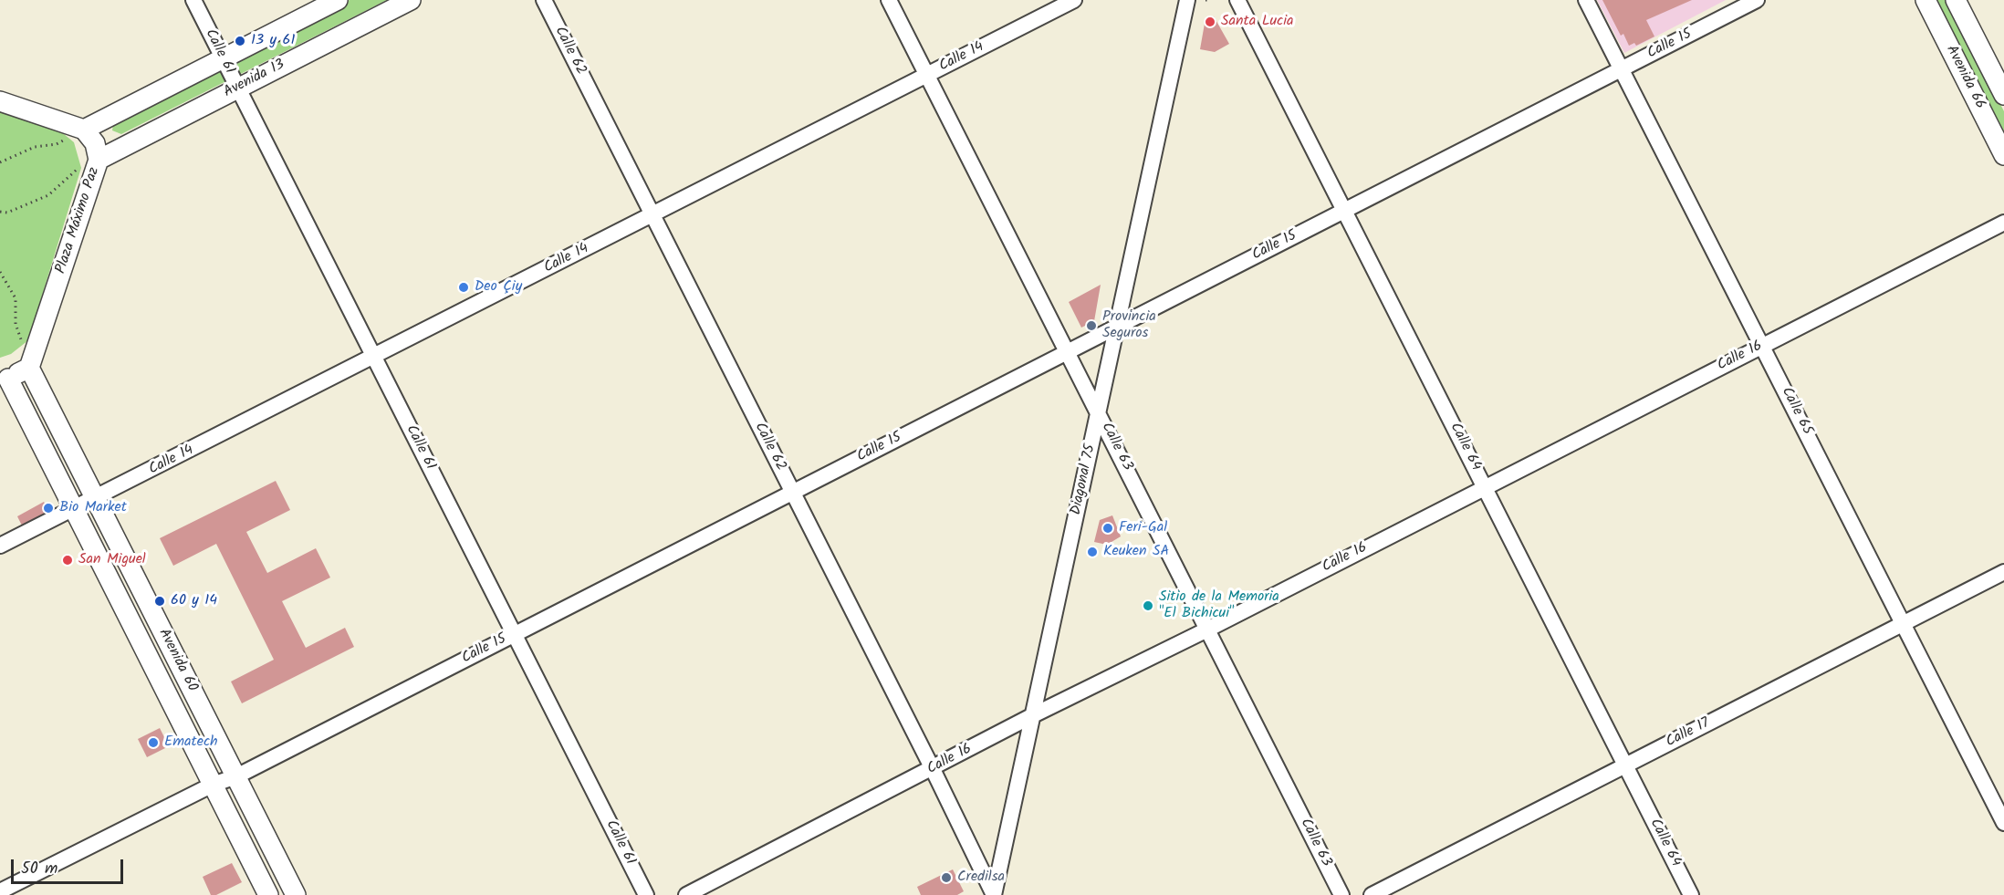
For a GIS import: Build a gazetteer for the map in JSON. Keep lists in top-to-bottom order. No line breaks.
{"streets":{"main road":["Avenida 66","Avenida 13","Plaza Máximo Paz","Avenida 60"],"street":["Calle 15","Calle 62","Calle 61","Calle 14","Calle 16","Calle 65","Calle 63","Calle 64","Diagonal 75","Calle 17"]},"crossings":[["Calle 15","Calle 62"],["Calle 15","Calle 61"],["Calle 15","Calle 65"],["Calle 15","Calle 63"],["Calle 15","Calle 64"],["Calle 15","Diagonal 75"],["Calle 15","Avenida 60"],["Calle 62","Calle 14"],["Calle 62","Calle 16"],["Calle 62","Diagonal 75"],["Calle 61","Calle 14"],["Calle 61","Avenida 13"],["Calle 14","Calle 63"],["Calle 14","Avenida 60"],["Avenida 13","Plaza Máximo Paz"],["Plaza Máximo Paz","Avenida 60"],["Calle 16","Calle 65"],["Calle 16","Calle 63"],["Calle 16","Calle 64"],["Calle 16","Diagonal 75"],["Calle 65","Calle 17"],["Calle 63","Diagonal 75"],["Calle 64","Calle 17"]],"places":["Santa Lucia","13 y 61","Deo Çiy","Provincia Seguros","Bio Market","Feri-Gal","Keuken SA","San Miguel","60 y 14","Sitio de la Memoria \"El Bichicui\"","Ematech","Credilsa"],"scale_bar":"50 m"}
